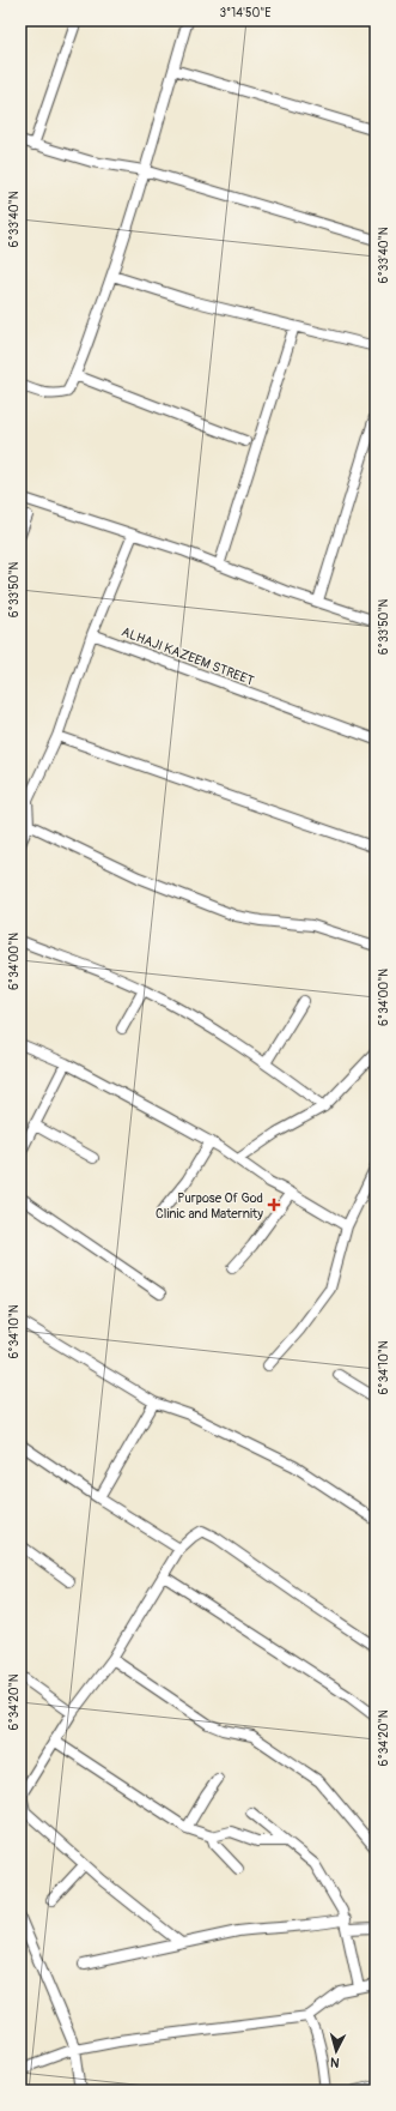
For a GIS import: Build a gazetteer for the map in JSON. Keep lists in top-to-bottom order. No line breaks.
{"streets":{"street":["ALHAJI KAZEEM STREET"]},"places":{"health":["Purpose Of God Clinic and Maternity"]},"north":"bottom","coordinates":["3°14'50\"E","6°33'40\"N","6°33'50\"N","6°34'00\"N","6°34'10\"N","6°34'20\"N"]}
